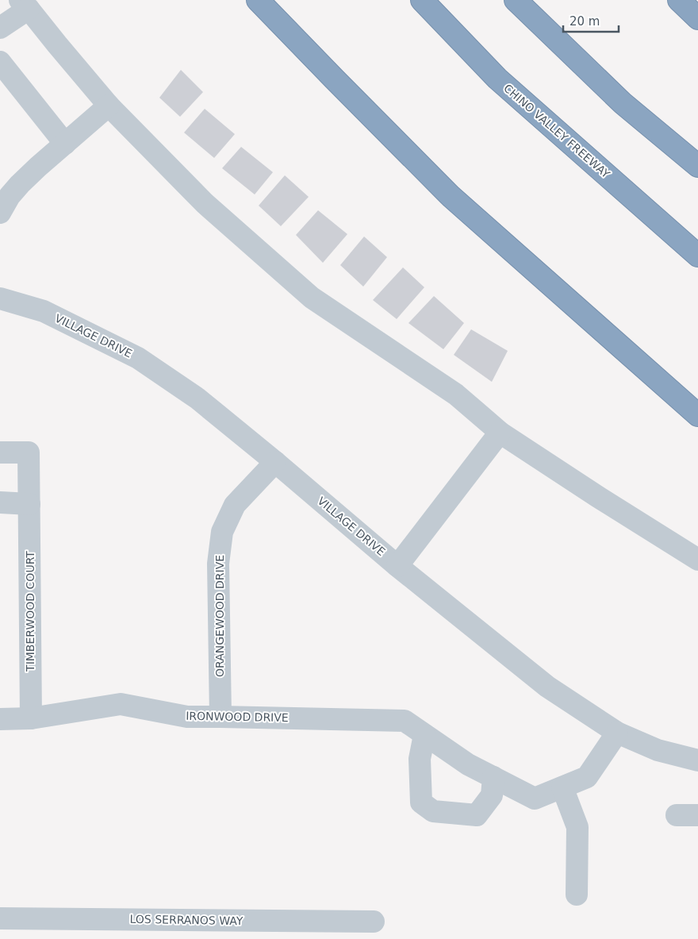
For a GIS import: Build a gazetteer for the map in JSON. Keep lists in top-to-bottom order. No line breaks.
{"streets":{"highway":["CHINO VALLEY FREEWAY"],"street":["VILLAGE DRIVE","TIMBERWOOD COURT","ORANGEWOOD DRIVE","IRONWOOD DRIVE","LOS SERRANOS WAY"]},"crossings":[["VILLAGE DRIVE","ORANGEWOOD DRIVE"],["VILLAGE DRIVE","IRONWOOD DRIVE"],["TIMBERWOOD COURT","IRONWOOD DRIVE"],["ORANGEWOOD DRIVE","IRONWOOD DRIVE"]],"scale_bar":"20 m"}
